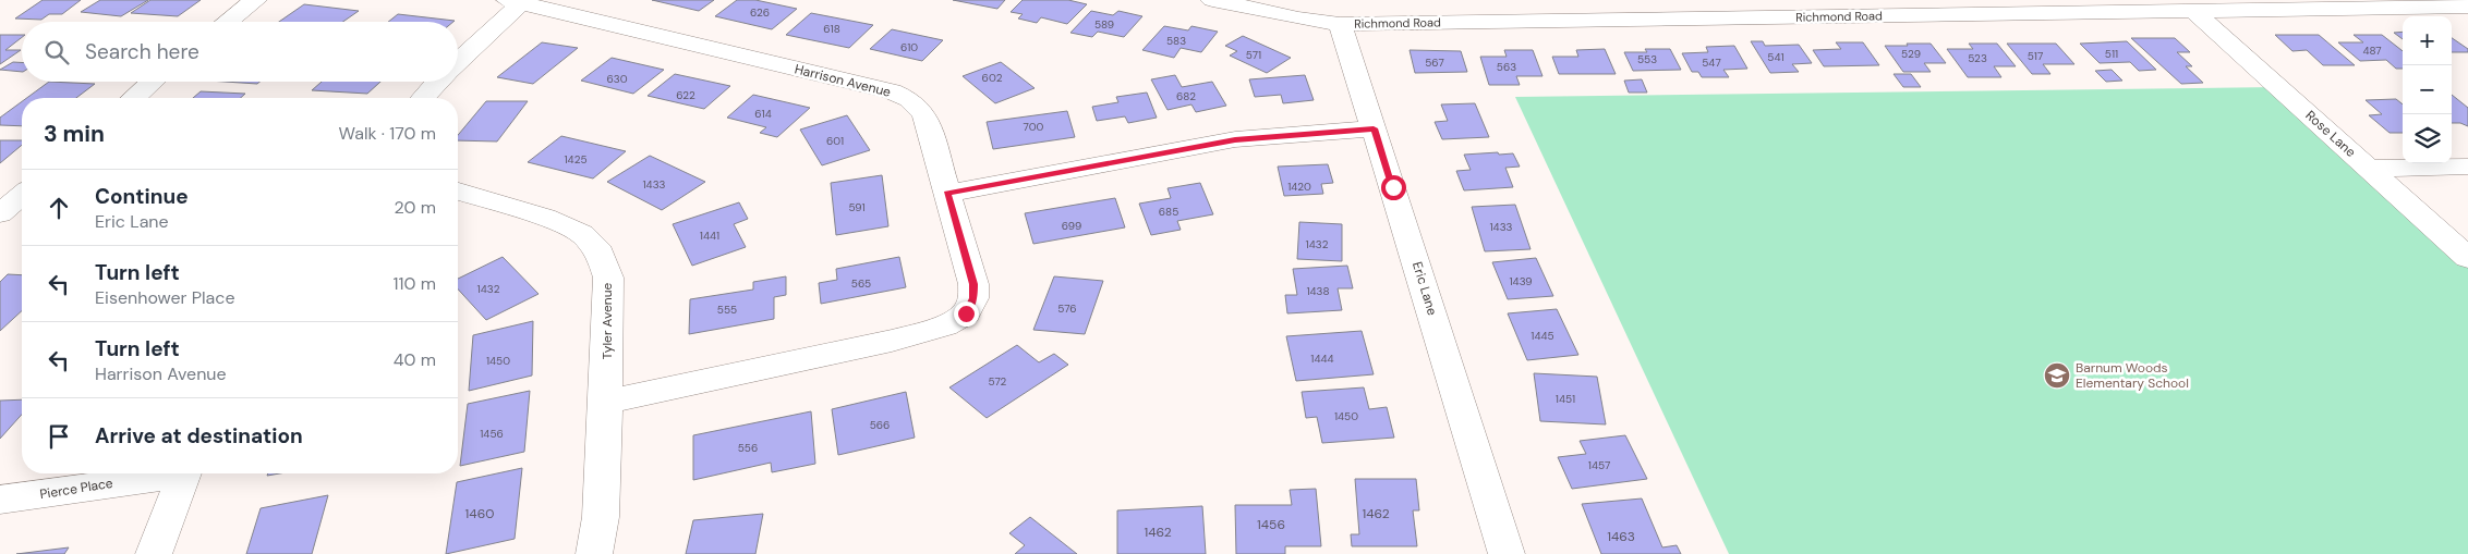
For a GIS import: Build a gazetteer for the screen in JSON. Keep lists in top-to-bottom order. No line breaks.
{"streets":{"street":["Richmond Road","Harrison Avenue","Rose Lane","Eric Lane","Tyler Avenue","Pierce Place"]},"crossings":[["Richmond Road","Rose Lane"],["Richmond Road","Eric Lane"],["Harrison Avenue","Tyler Avenue"]],"places":{"school or university":["Barnum Woods Elementary School"]},"house_numbers":["626","589","618","583","610","487","529","511","571","517","541","523","553","567","547","563","602","630","622","682","614","700","601","1425","1433","1420","591","685","699","1433","1441","1432","1439","565","1432","1438","576","555","1445","1444","1450","572","1451","1450","566","1456","556","1457","1460","1462","1456","1462","1463"],"page":{"map_buttons":["+","−"],"search":"Search here","heading":["3 min","Walk · 170 m"],"list":[["Continue","Eric Lane","20 m"],["Turn left","Eisenhower Place","110 m"],["Turn left","Harrison Avenue","40 m"],"Arrive at destination"]}}
